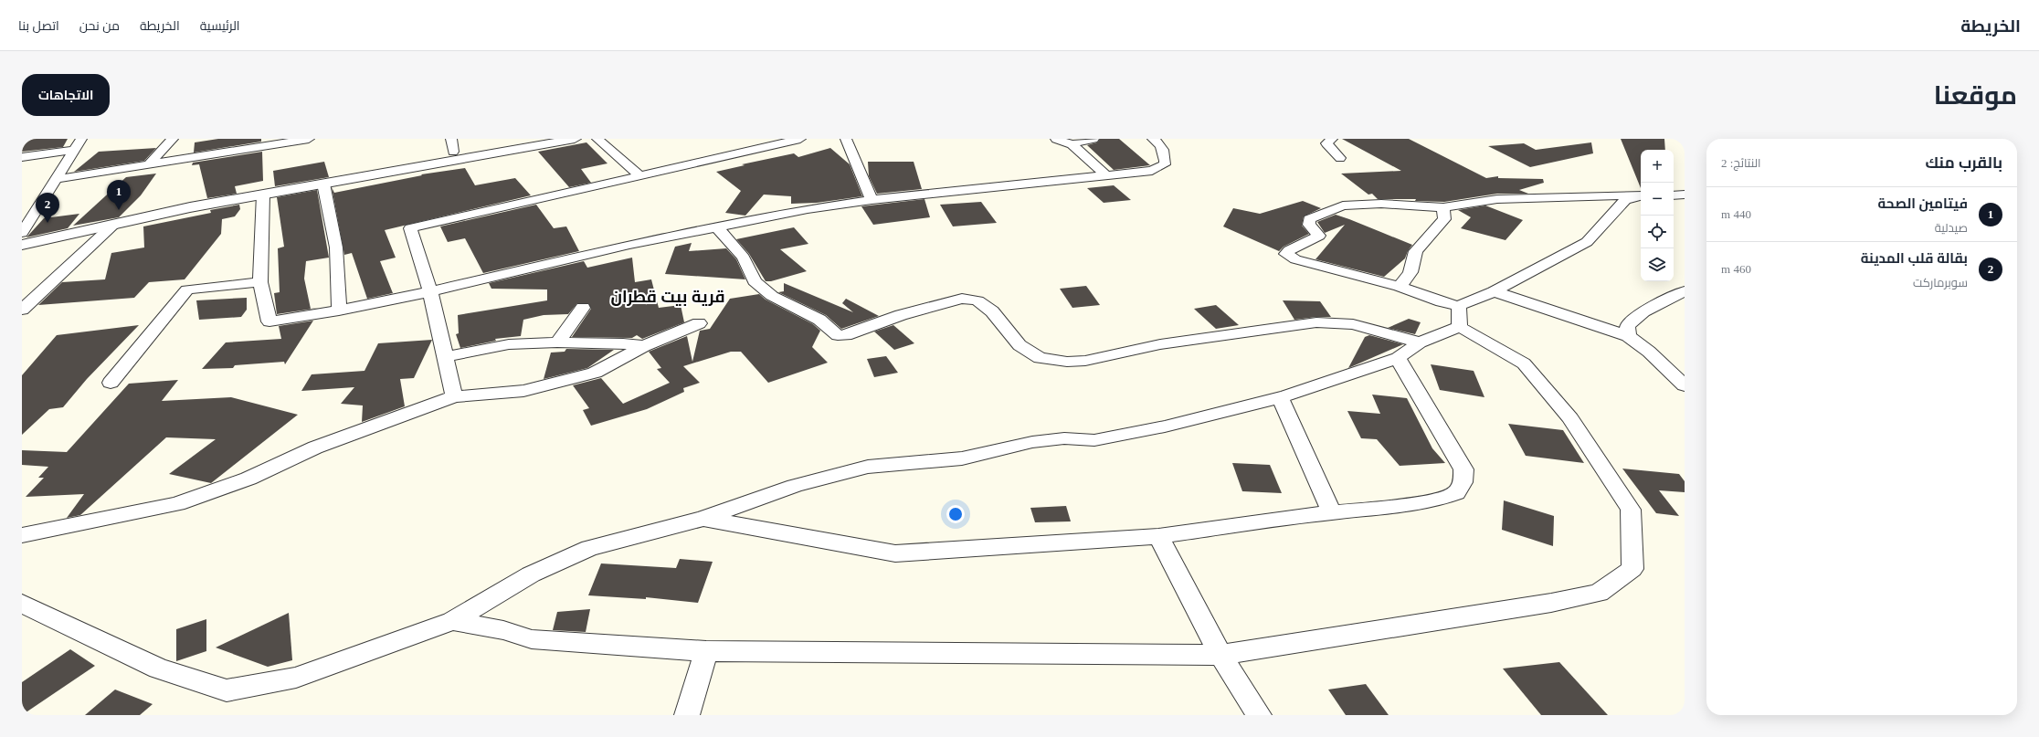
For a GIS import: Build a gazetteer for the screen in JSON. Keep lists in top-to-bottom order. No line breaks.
{"districts":["قرية بيت قطران"],"page":{"header":"الخريطة","nav":["الرئيسية","الخريطة","من نحن","اتصل بنا"],"title":"موقعنا","buttons":"الاتجاهات","heading":["بالقرب منك","النتائج: 2"],"map_buttons":["+","−"],"pins":["1","2"],"list":[{"mark":"1","name":"فيتامين الصحة","note":"صيدلية","value":"440 m"},{"mark":"2","name":"بقالة قلب المدينة","note":"سوبرماركت","value":"460 m"}]}}
